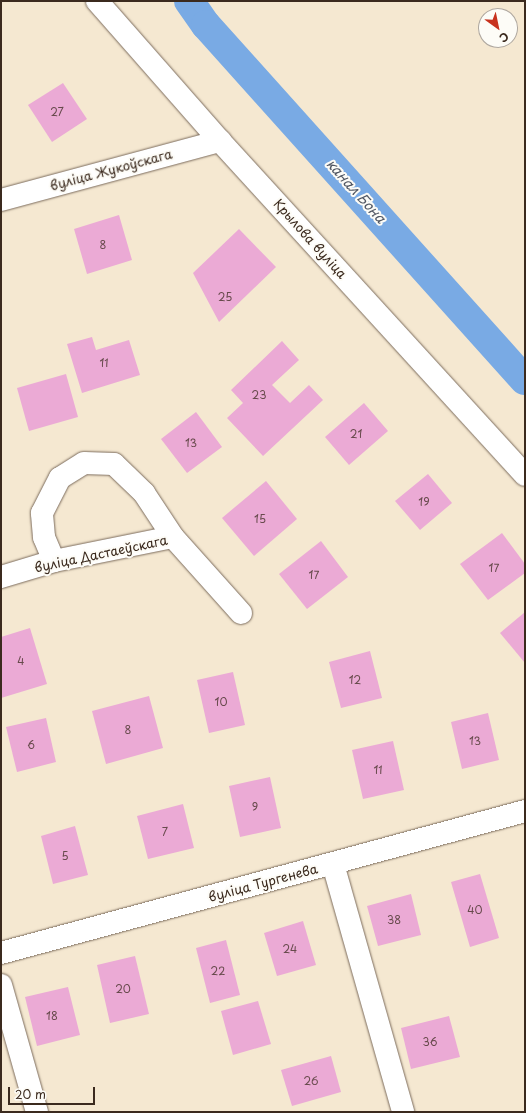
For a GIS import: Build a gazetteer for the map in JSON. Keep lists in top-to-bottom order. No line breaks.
{"streets":{"street":["вуліца Жукоўскага","Крылова вуліца","вуліца Дастаеўскага","вуліца Тургенева"]},"crossings":[["вуліца Жукоўскага","Крылова вуліца"]],"water":["канал Бона"],"house_numbers":["27","8","25","11","23","21","13","19","15","17","17","4","12","10","8","13","6","11","9","7","5","40","38","24","22","20","18","36","26"],"scale_bar":"20 m","north":"bottom right"}
